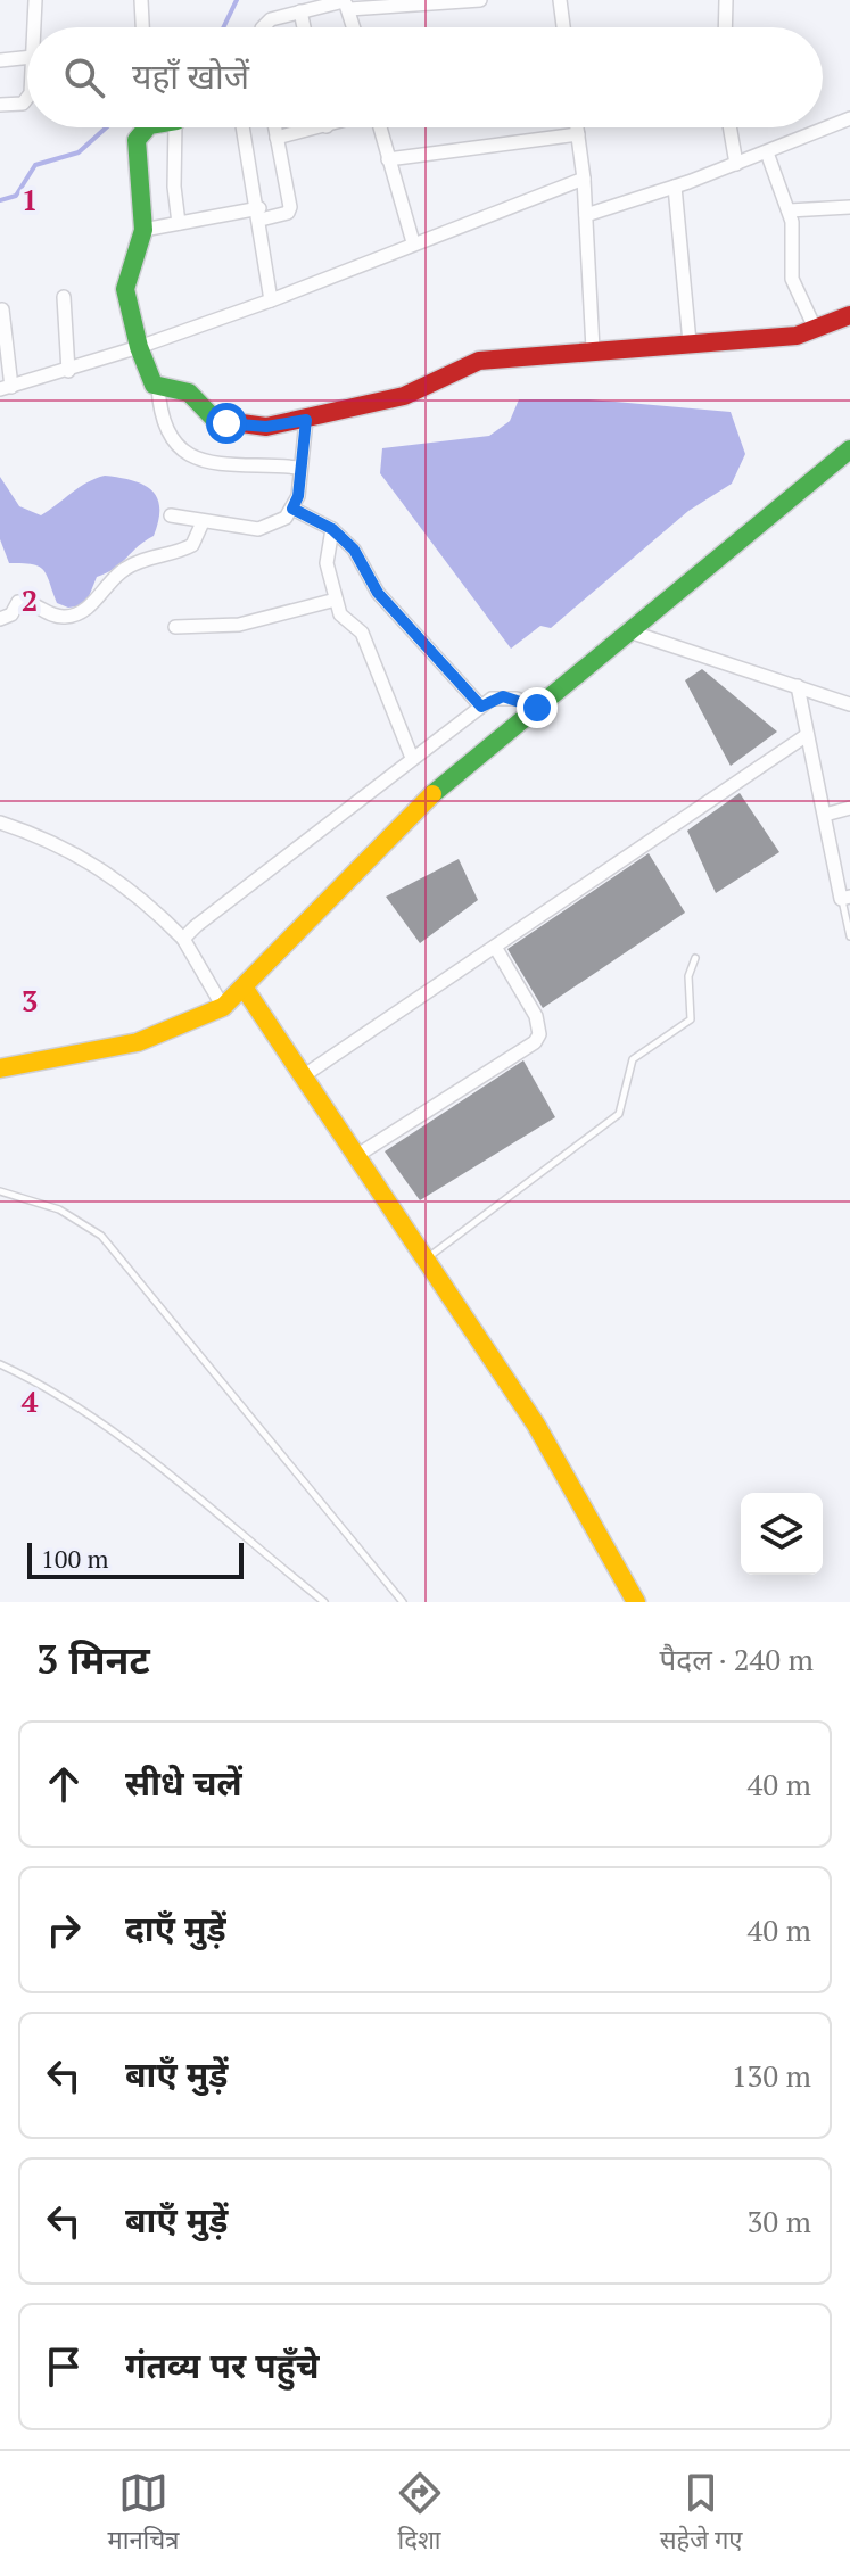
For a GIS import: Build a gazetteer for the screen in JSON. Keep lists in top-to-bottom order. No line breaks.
{"scale_bar":"100 m","page":{"search":"यहाँ खोजें","scale":"100 m","heading":["3 मिनट","पैदल · 240 m"],"list":[["सीधे चलें","40 m"],["दाएँ मुड़ें","40 m"],["बाएँ मुड़ें","130 m"],["बाएँ मुड़ें","30 m"],"गंतव्य पर पहुँचे"],"nav":["मानचित्र","दिशा","सहेजे गए"]},"grid":{"rows":["1","2","3","4"]}}
